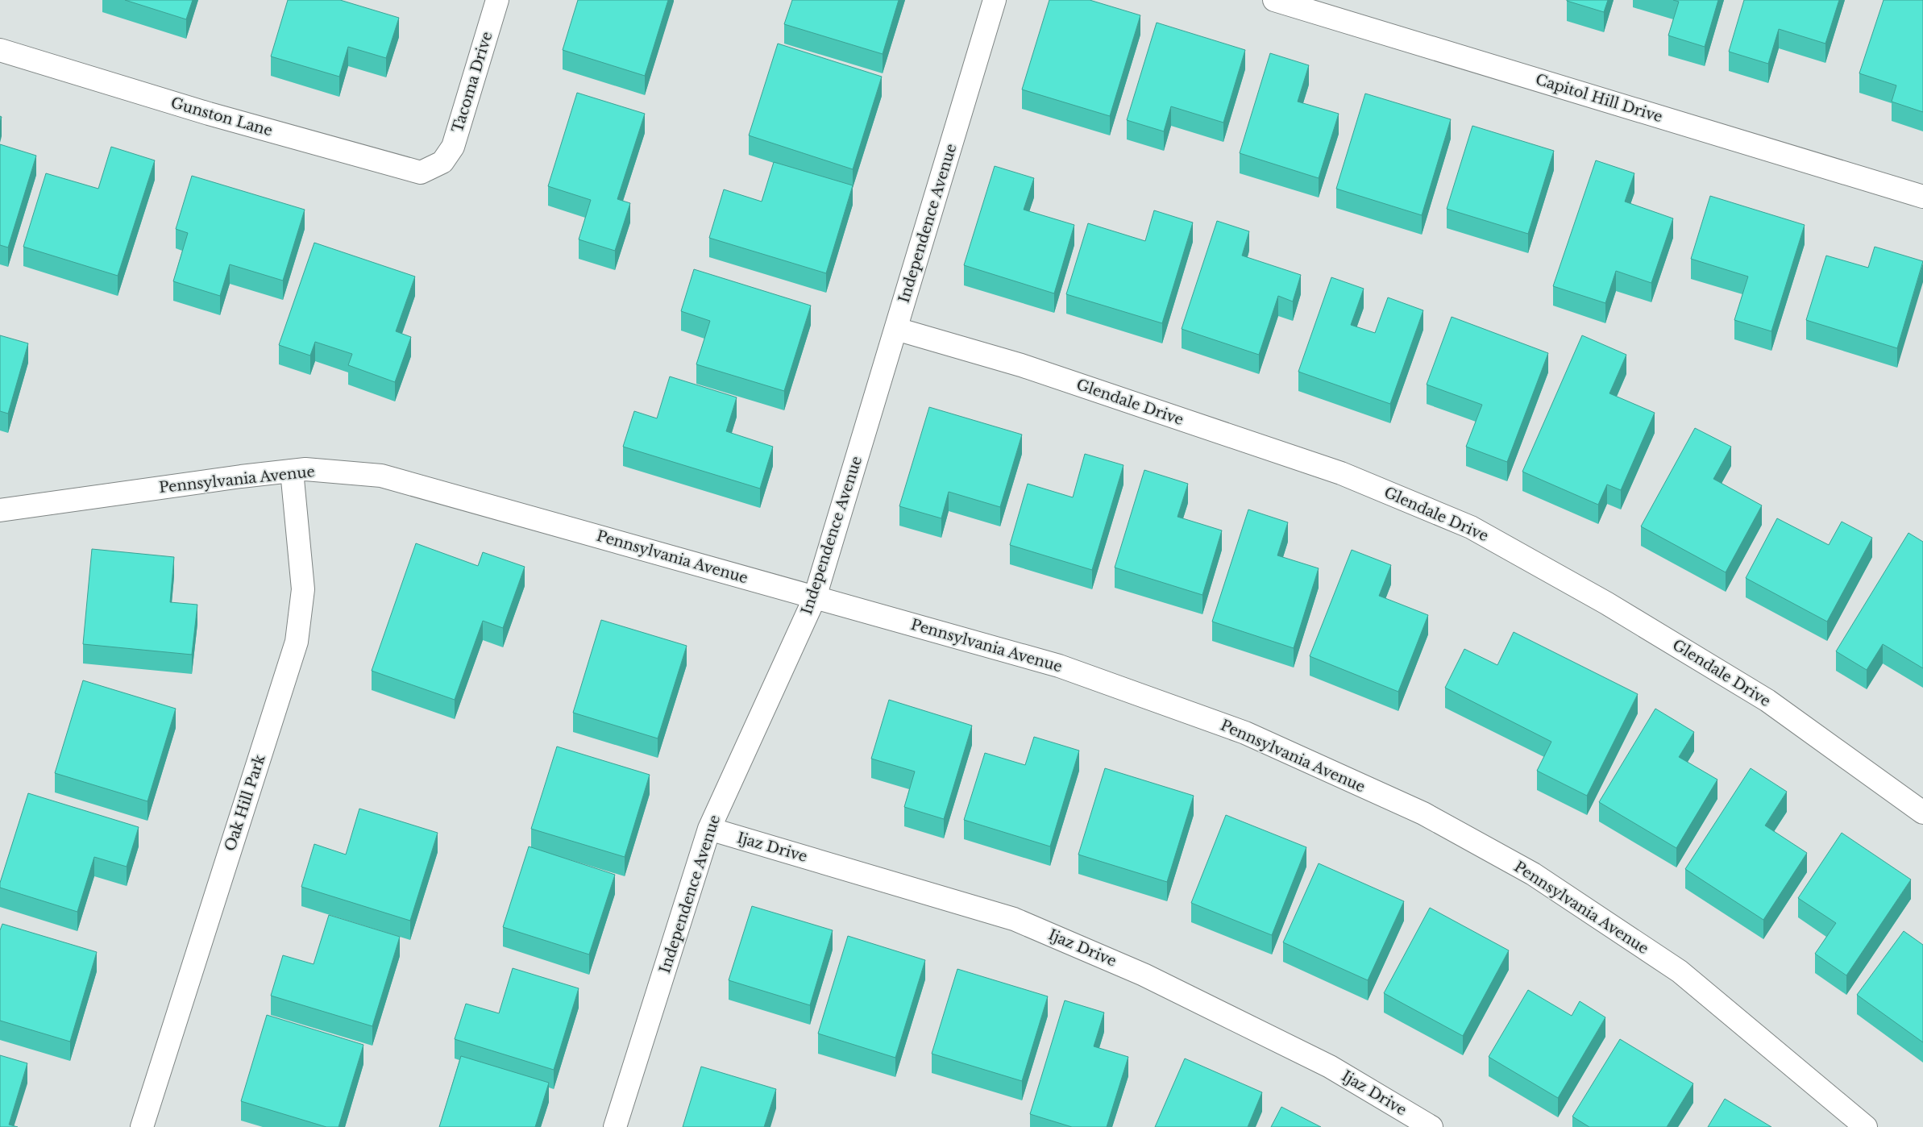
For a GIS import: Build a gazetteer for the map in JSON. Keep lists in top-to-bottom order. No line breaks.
{"streets":{"street":["Tacoma Drive","Capitol Hill Drive","Gunston Lane","Independence Avenue","Glendale Drive","Pennsylvania Avenue","Oak Hill Park","Ijaz Drive"]},"crossings":[["Tacoma Drive","Gunston Lane"],["Independence Avenue","Glendale Drive"],["Independence Avenue","Pennsylvania Avenue"],["Independence Avenue","Ijaz Drive"],["Pennsylvania Avenue","Oak Hill Park"]]}
